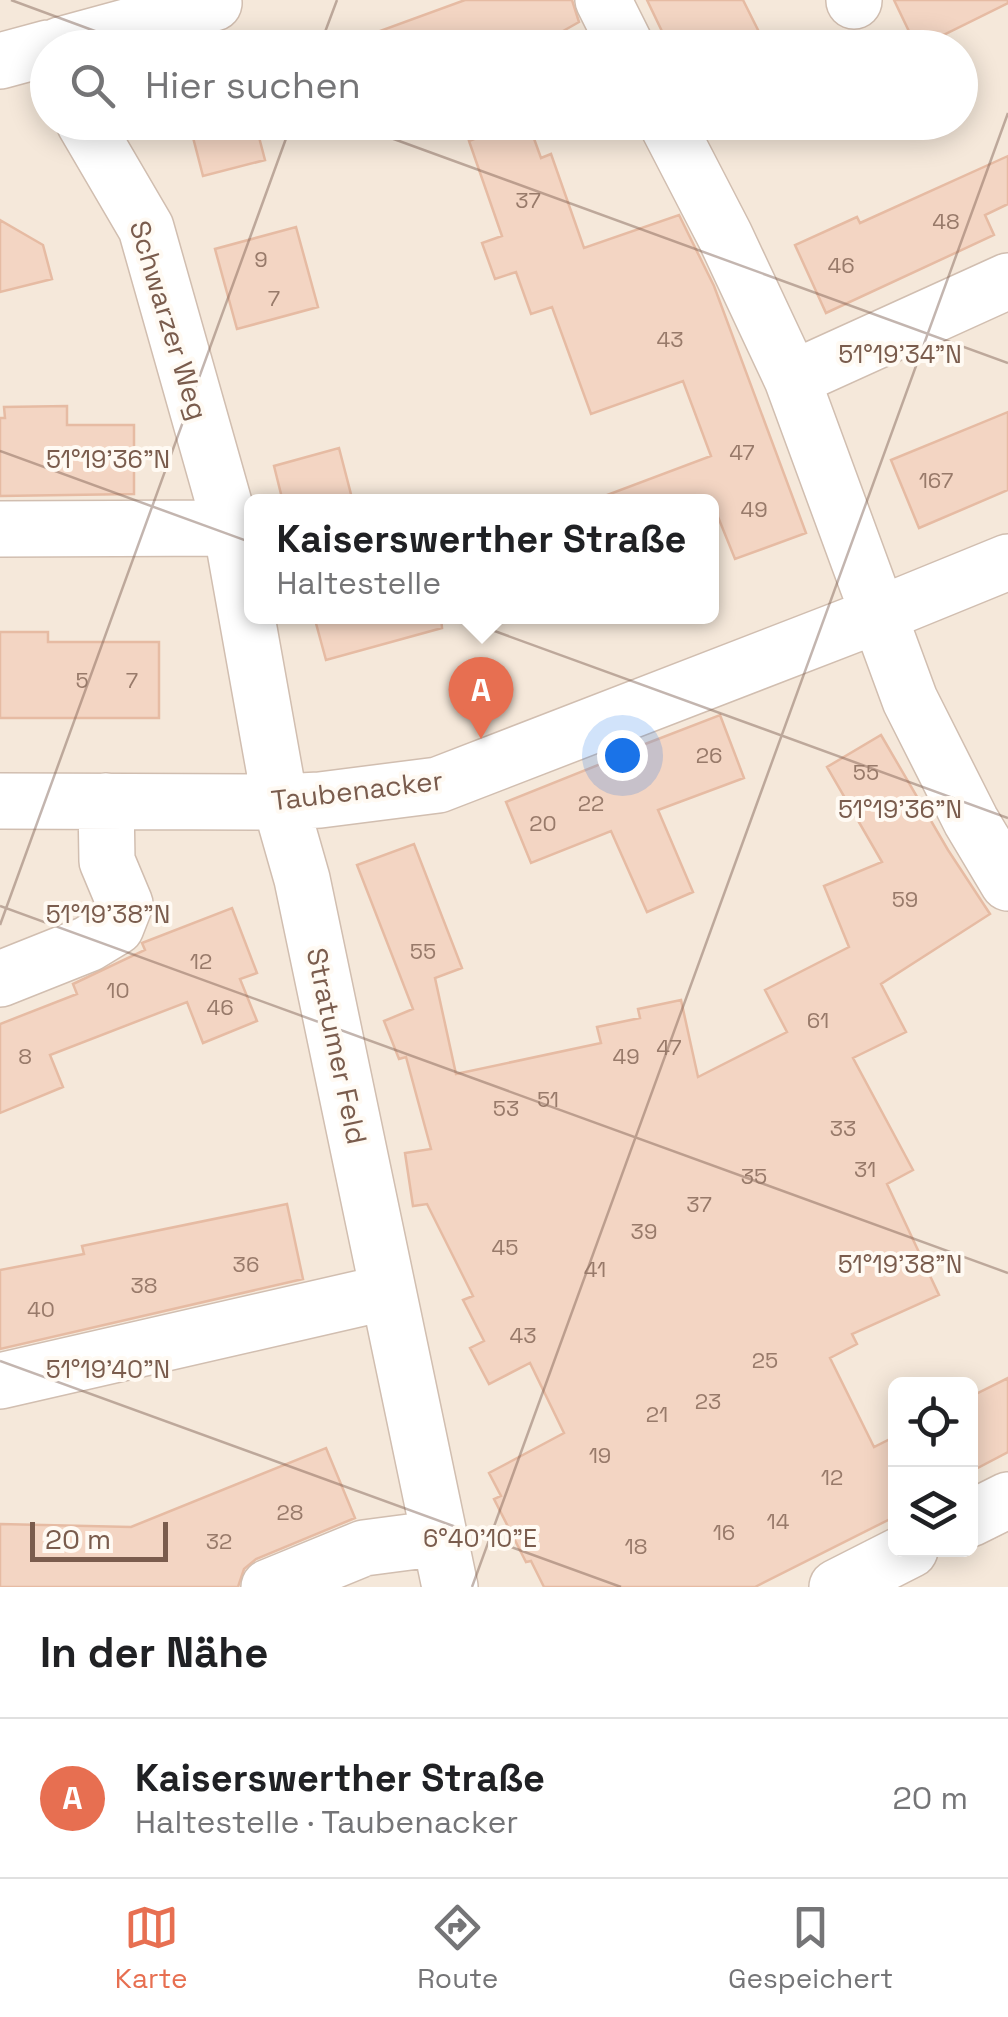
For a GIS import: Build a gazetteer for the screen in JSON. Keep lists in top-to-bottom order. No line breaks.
{"streets":{"street":["Schwarzer Weg","Taubenacker","Stratumer Feld"]},"crossings":[["Schwarzer Weg","Taubenacker"],["Schwarzer Weg","Stratumer Feld"],["Taubenacker","Stratumer Feld"]],"house_numbers":["37","48","9","46","7","43","47","167","49","5","7","26","55","22","20","59","55","12","10","46","61","47","8","49","51","53","33","31","35","37","39","45","36","41","38","40","43","25","23","21","19","12","28","14","16","32","18"],"scale_bar":"20 m","page":{"search":"Hier suchen","popup":["Kaiserswerther Straße","Haltestelle"],"pins":"A","scale":"20 m","heading":"In der Nähe","list":[{"mark":"A","name":"Kaiserswerther Straße","note":"Haltestelle · Taubenacker","value":"20 m"}],"nav":["Karte","Route","Gespeichert"]},"coordinates":["51°19'34\"N","51°19'36\"N","51°19'38\"N","51°19'40\"N","6°40'10\"E"]}
